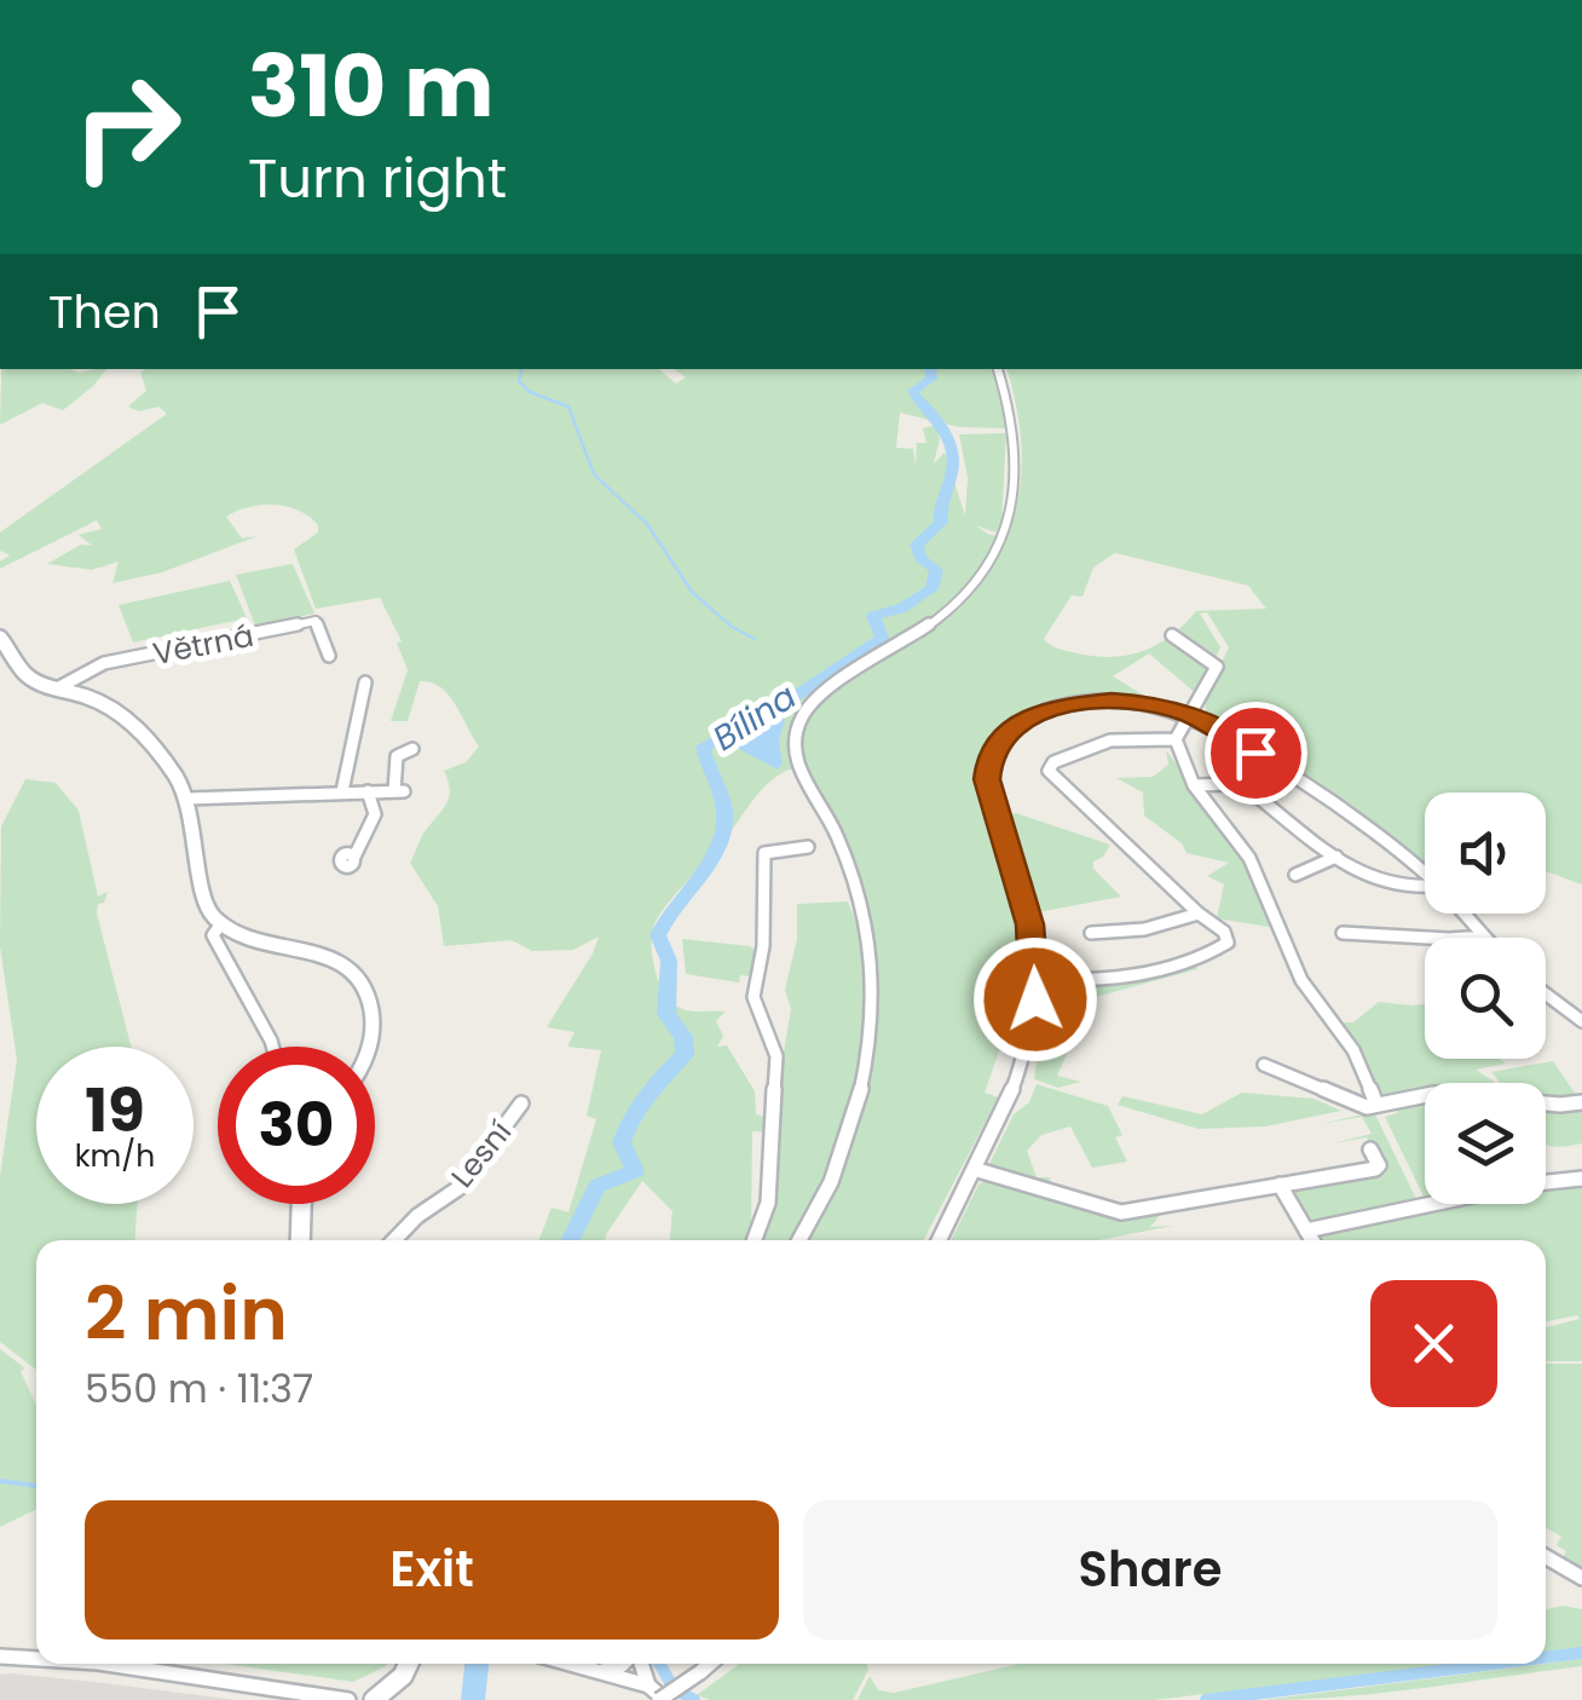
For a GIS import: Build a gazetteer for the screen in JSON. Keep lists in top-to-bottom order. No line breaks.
{"streets":{"street":["Větrná","Lesní"]},"water":["Bílina"],"page":{"turn":["310 m","Turn right"],"then":"Then","speed":"19 km/h","limit":"30","heading":["2 min","550 m · 11:37"],"buttons":["Exit","Share"]}}
